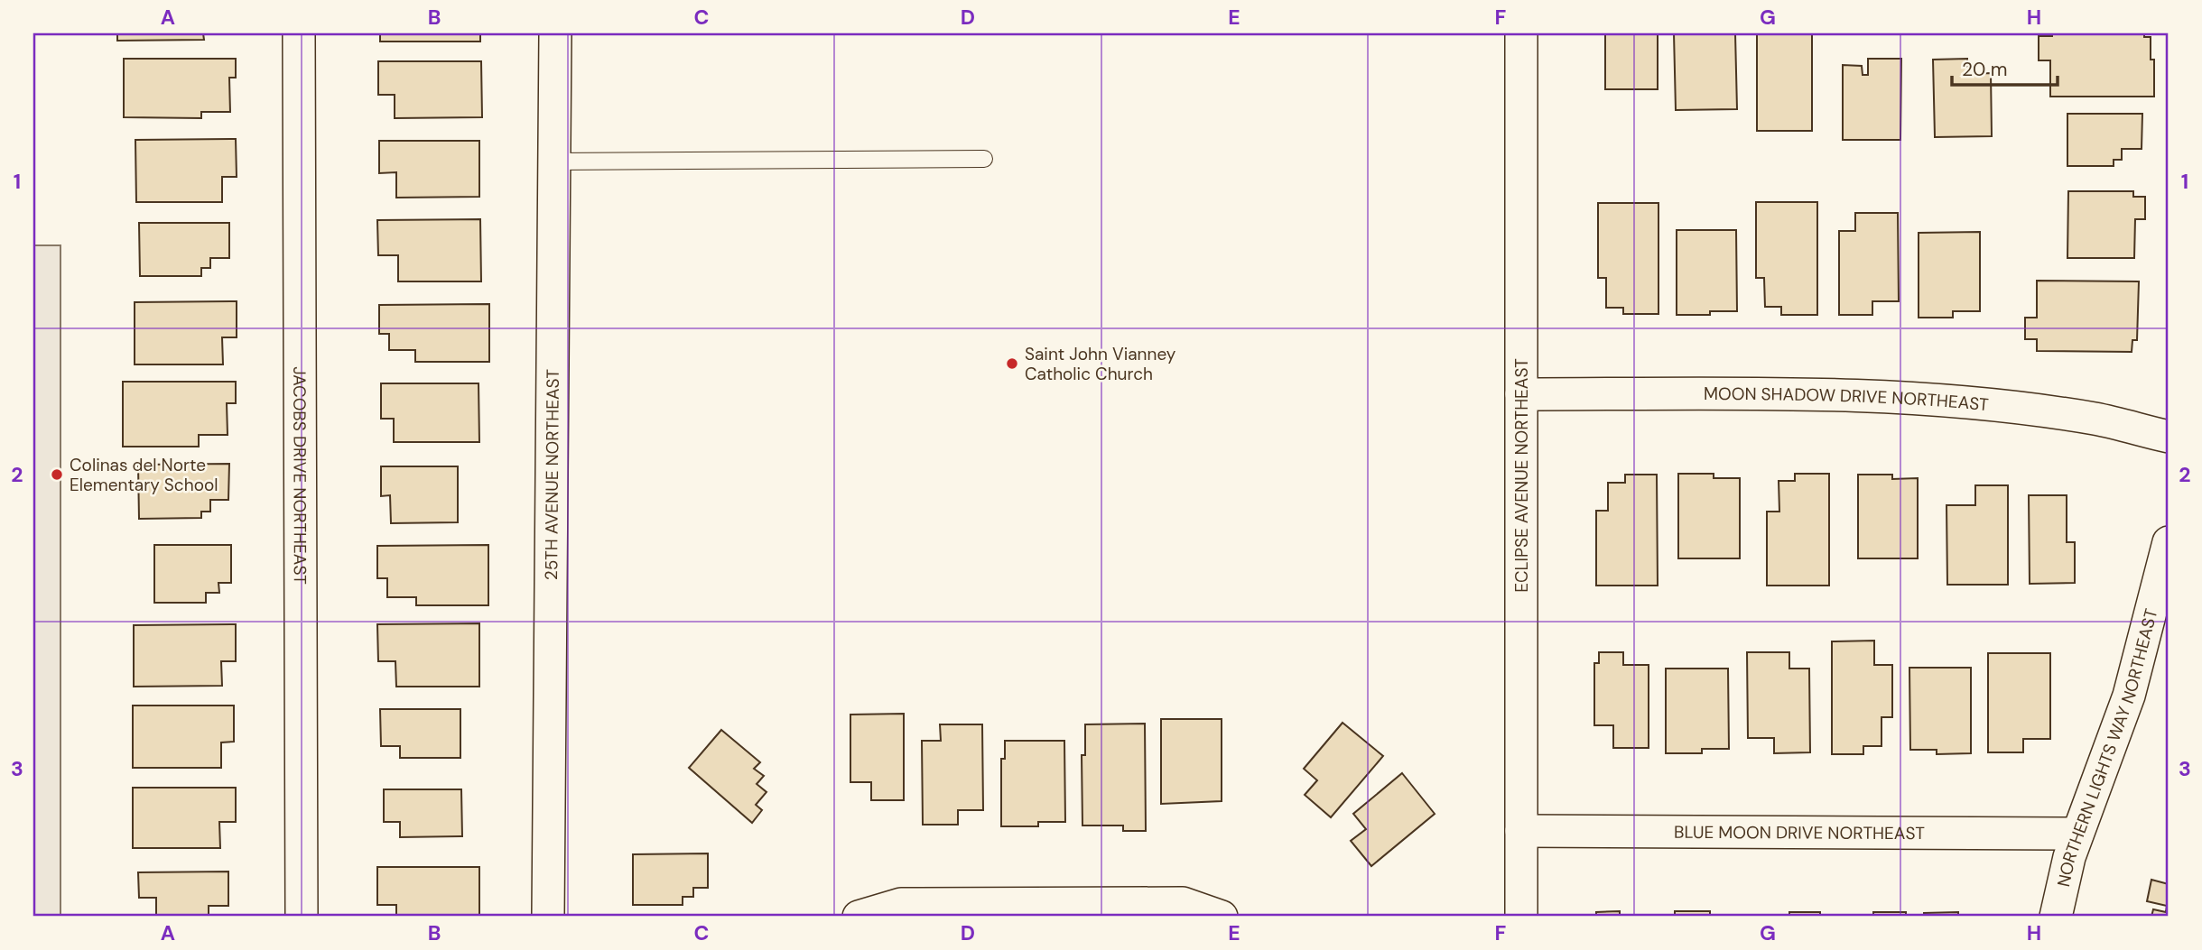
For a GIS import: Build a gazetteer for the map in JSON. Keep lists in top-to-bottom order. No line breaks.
{"streets":{"street":["MOON SHADOW DRIVE NORTHEAST","JACOBS DRIVE NORTHEAST","25TH AVENUE NORTHEAST","ECLIPSE AVENUE NORTHEAST","NORTHERN LIGHTS WAY NORTHEAST","BLUE MOON DRIVE NORTHEAST"]},"crossings":[["MOON SHADOW DRIVE NORTHEAST","ECLIPSE AVENUE NORTHEAST"],["ECLIPSE AVENUE NORTHEAST","BLUE MOON DRIVE NORTHEAST"],["NORTHERN LIGHTS WAY NORTHEAST","BLUE MOON DRIVE NORTHEAST"]],"places":["Saint John Vianney Catholic Church","Colinas del Norte Elementary School"],"scale_bar":"20 m","grid":{"columns":["A","B","C","D","E","F","G","H"],"rows":["1","2","3"]}}
